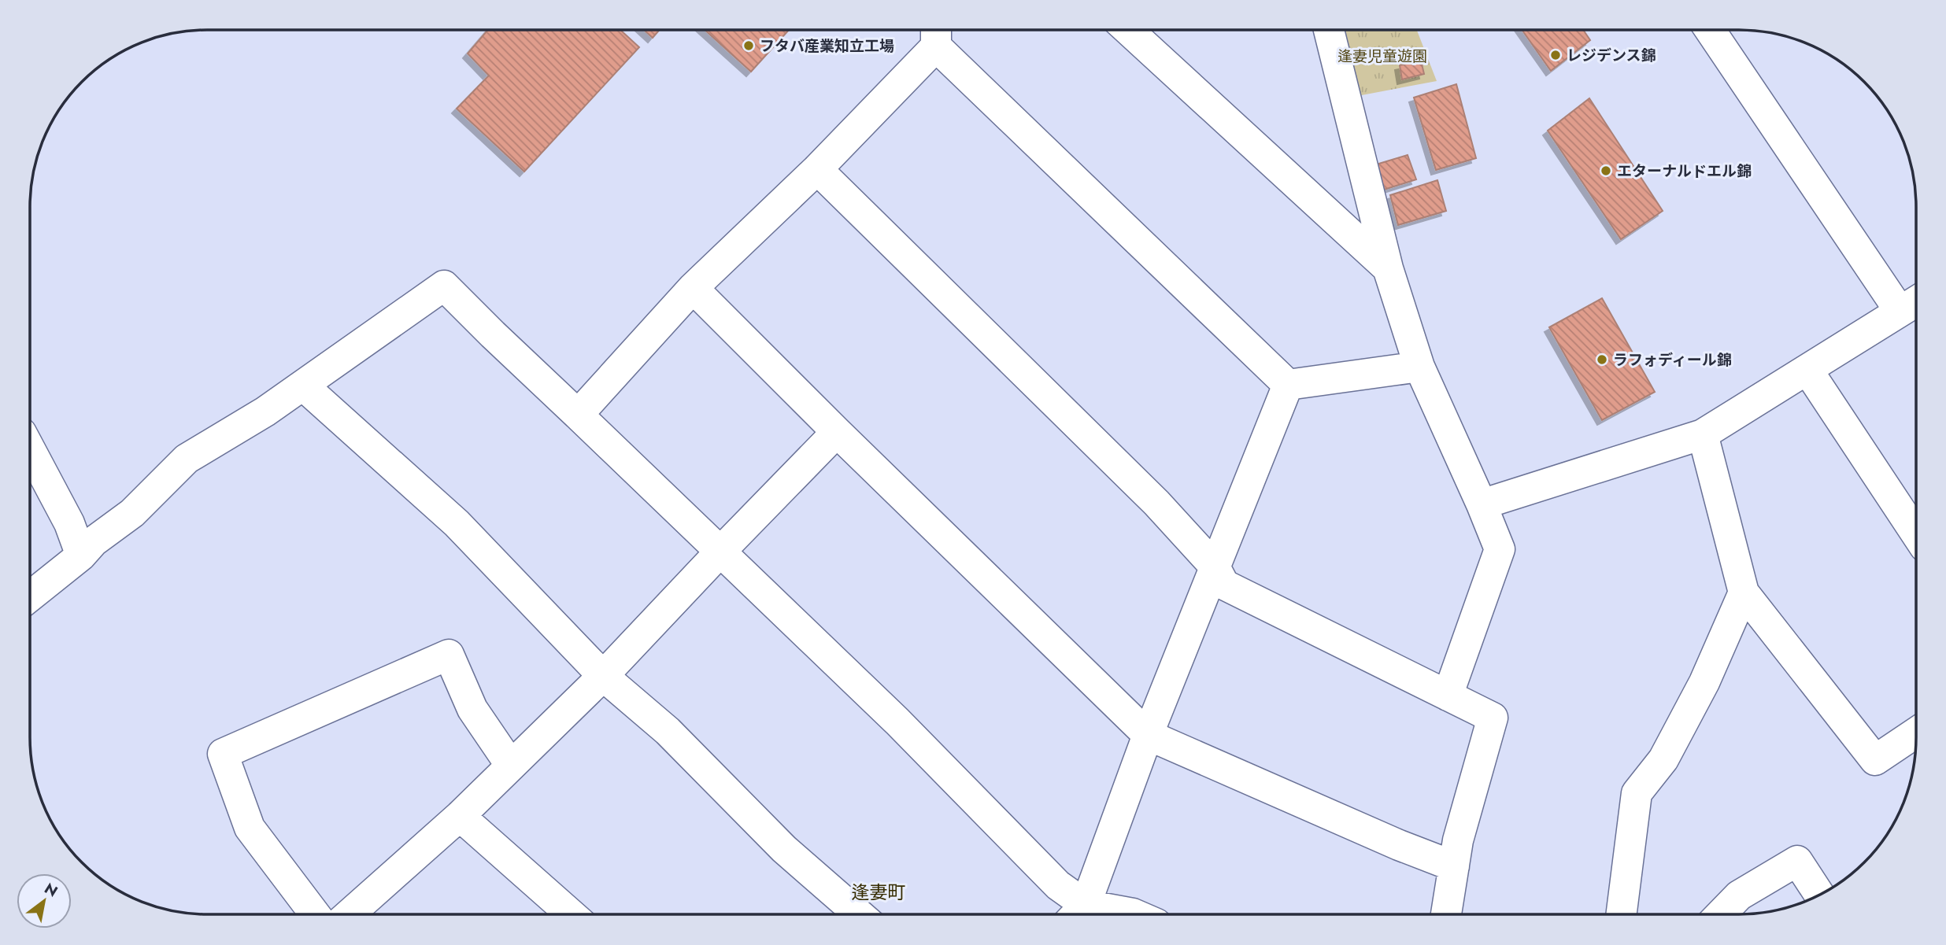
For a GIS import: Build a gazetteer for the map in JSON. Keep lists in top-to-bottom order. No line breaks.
{"districts":["逢妻町"],"parks":["逢妻児童遊園"],"places":["フタバ産業知立工場","レジデンス錦","エターナルドエル錦","ラフォディール錦"],"north":"top right"}
